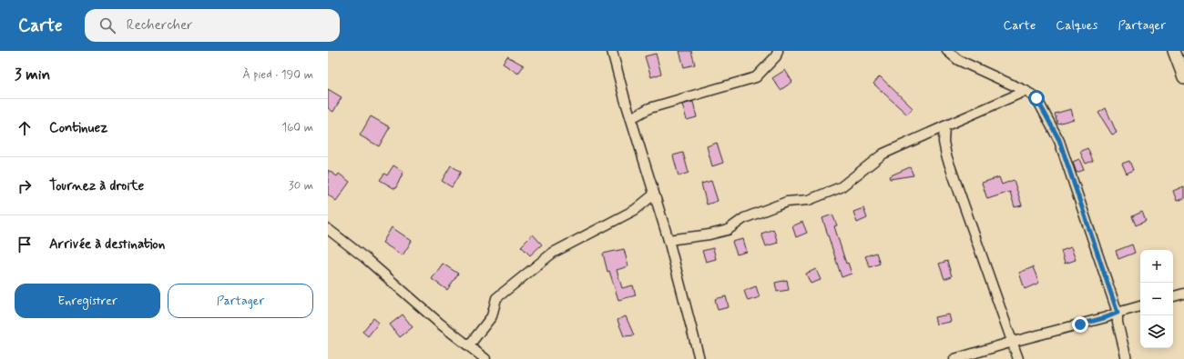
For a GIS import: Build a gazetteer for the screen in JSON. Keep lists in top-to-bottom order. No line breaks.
{"page":{"header":"Carte","search":"Rechercher","nav":["Carte","Calques","Partager"],"heading":["3 min","À pied · 190 m"],"list":[["Continuez","160 m"],["Tournez à droite","30 m"],"Arrivée à destination"],"map_buttons":["+","−"],"buttons":["Enregistrer","Partager"]}}
